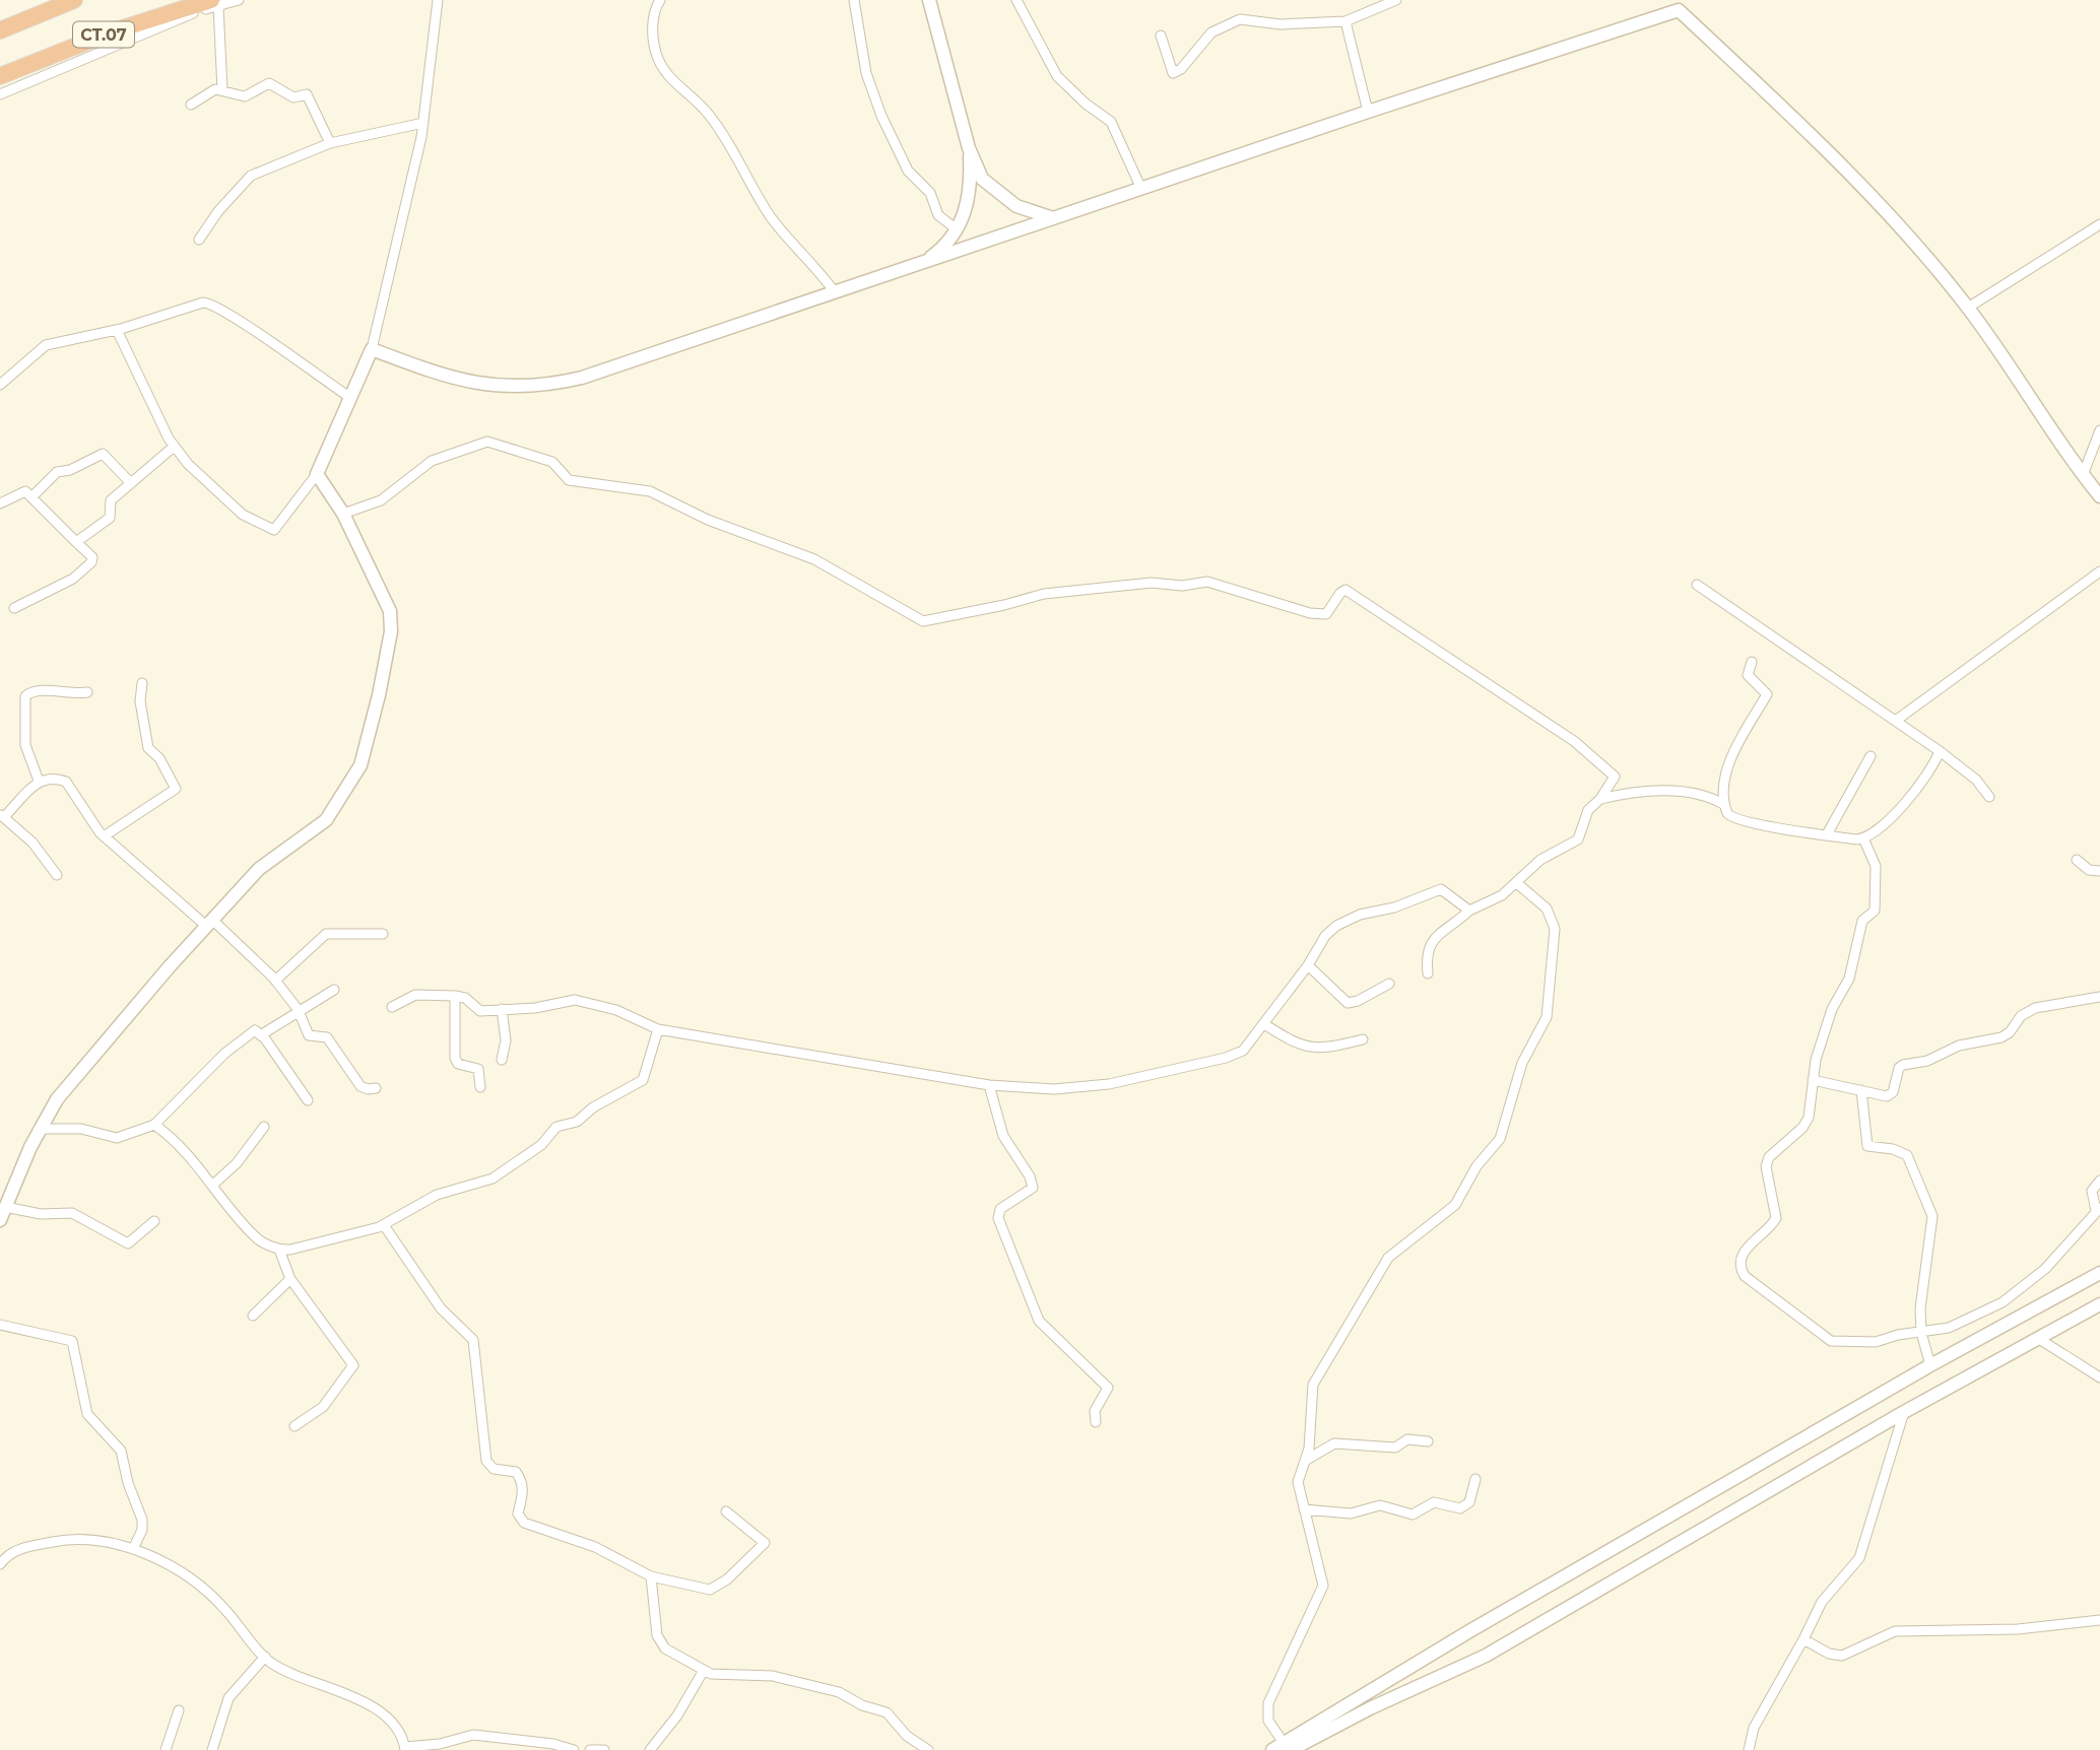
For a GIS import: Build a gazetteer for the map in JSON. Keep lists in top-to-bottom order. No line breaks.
{"streets":{"highway":["CT.07"]}}
